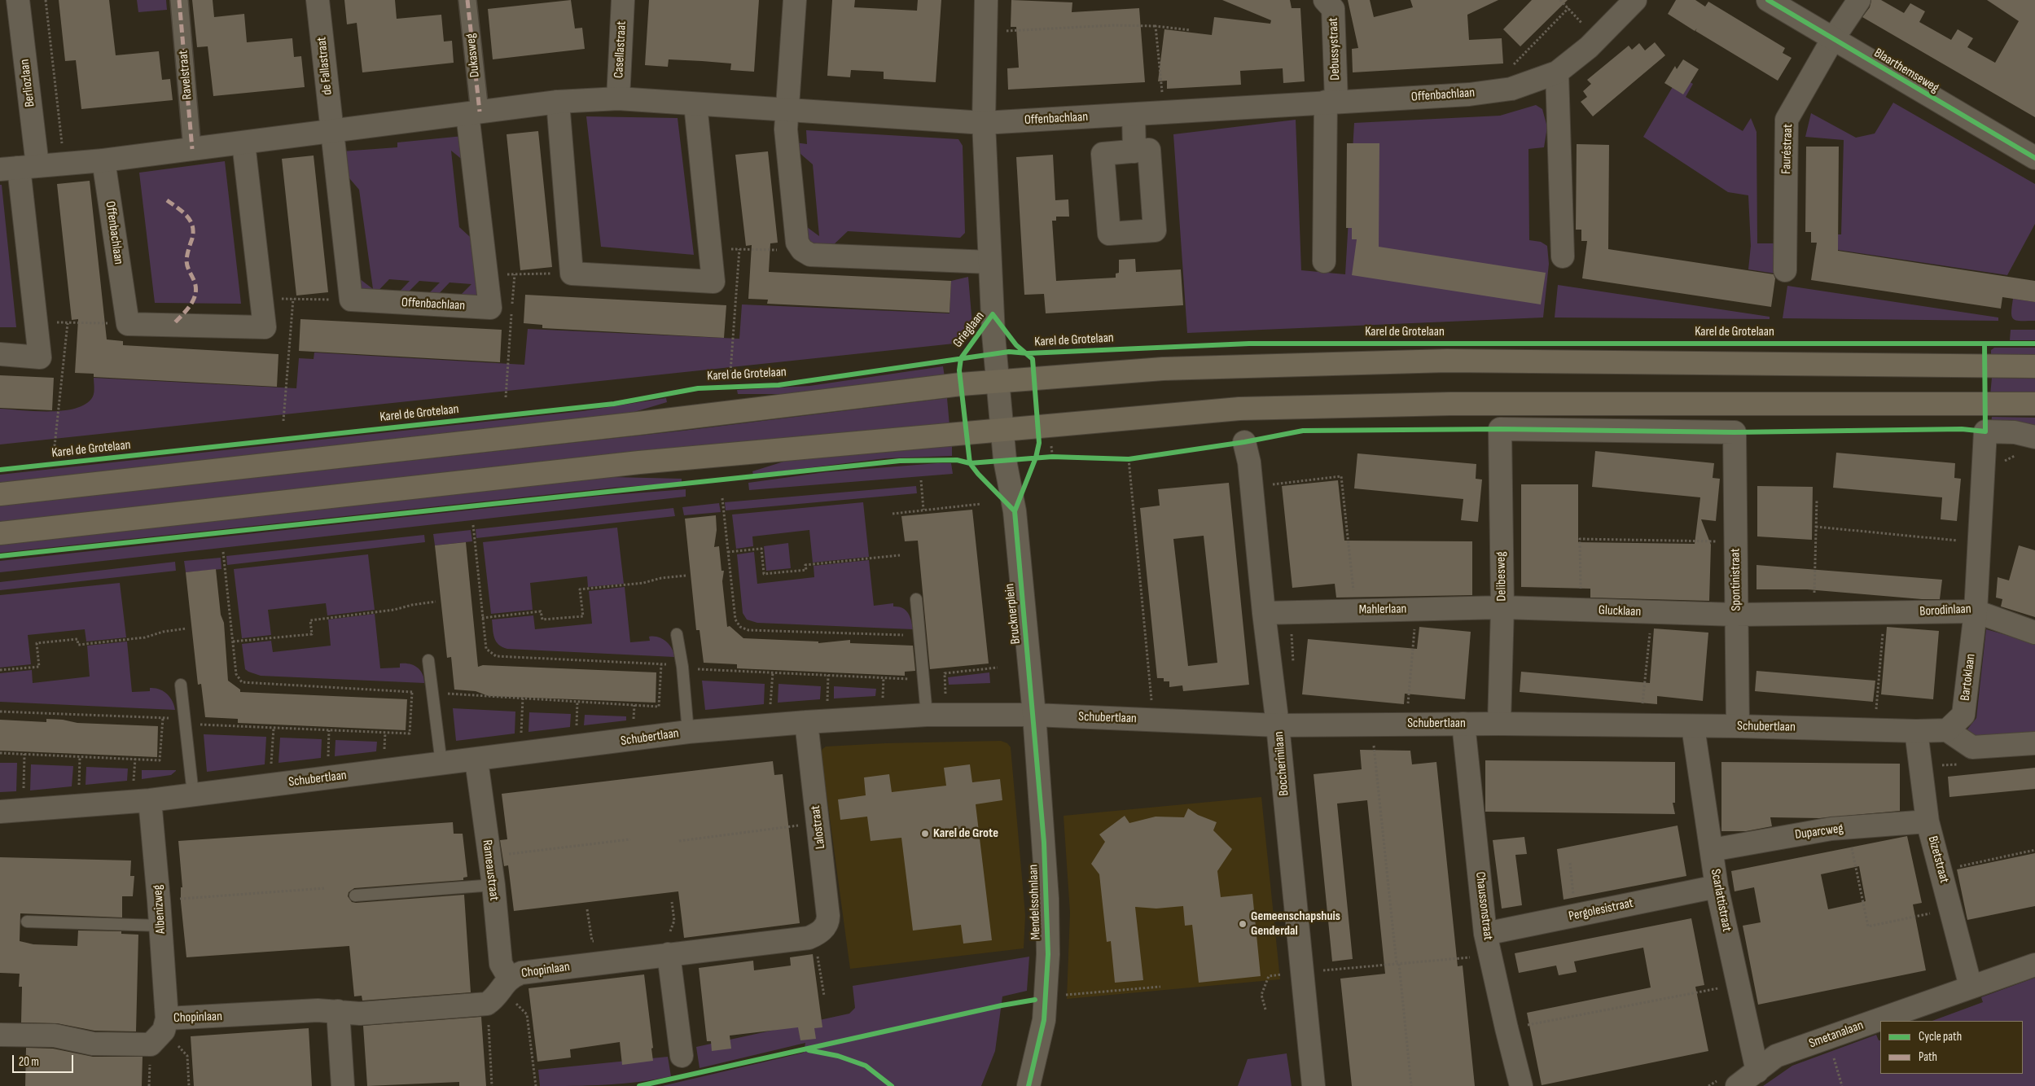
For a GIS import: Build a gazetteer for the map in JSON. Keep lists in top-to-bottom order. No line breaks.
{"streets":{"street":["Debussystraat","Casellastraat","Dukasweg","de Fallastraat","Blaarthemseweg","Ravelstraat","Berliozlaan","Offenbachlaan","Fauréstraat","Grieglaan","Delibesweg","Spontinistraat","Mahlerlaan","Borodinlaan","Glucklaan","Brucknerplein","Bartoklaan","Schubertlaan","Boccherinilaan","Lalostraat","Duparcweg","Bizetstraat","Rameaustraat","Scarlattistraat","Mendelssohnlaan","Chaussonstraat","Albenizweg","Pergolesistraat","Chopinlaan","Smetanalaan"],"cycle path":["Karel de Grotelaan"]},"crossings":[["Debussystraat","Offenbachlaan"],["Casellastraat","Offenbachlaan"],["Dukasweg","Offenbachlaan"],["de Fallastraat","Offenbachlaan"],["Blaarthemseweg","Fauréstraat"],["Ravelstraat","Offenbachlaan"],["Berliozlaan","Offenbachlaan"],["Offenbachlaan","Grieglaan"],["Grieglaan","Brucknerplein"],["Delibesweg","Spontinistraat"],["Delibesweg","Mahlerlaan"],["Delibesweg","Glucklaan"],["Delibesweg","Schubertlaan"],["Spontinistraat","Borodinlaan"],["Spontinistraat","Glucklaan"],["Spontinistraat","Schubertlaan"],["Mahlerlaan","Glucklaan"],["Mahlerlaan","Boccherinilaan"],["Borodinlaan","Glucklaan"],["Borodinlaan","Bartoklaan"],["Brucknerplein","Schubertlaan"],["Brucknerplein","Mendelssohnlaan"],["Bartoklaan","Schubertlaan"],["Schubertlaan","Boccherinilaan"],["Schubertlaan","Lalostraat"],["Schubertlaan","Bizetstraat"],["Schubertlaan","Rameaustraat"],["Schubertlaan","Scarlattistraat"],["Schubertlaan","Mendelssohnlaan"],["Schubertlaan","Chaussonstraat"],["Schubertlaan","Albenizweg"],["Lalostraat","Chopinlaan"],["Duparcweg","Bizetstraat"],["Duparcweg","Scarlattistraat"],["Bizetstraat","Smetanalaan"],["Rameaustraat","Chopinlaan"],["Scarlattistraat","Pergolesistraat"],["Scarlattistraat","Smetanalaan"],["Chaussonstraat","Pergolesistraat"],["Albenizweg","Chopinlaan"]],"places":["Karel de Grote","Gemeenschapshuis Genderdal"],"legend":["Cycle path","Path"],"scale_bar":"20 m"}
